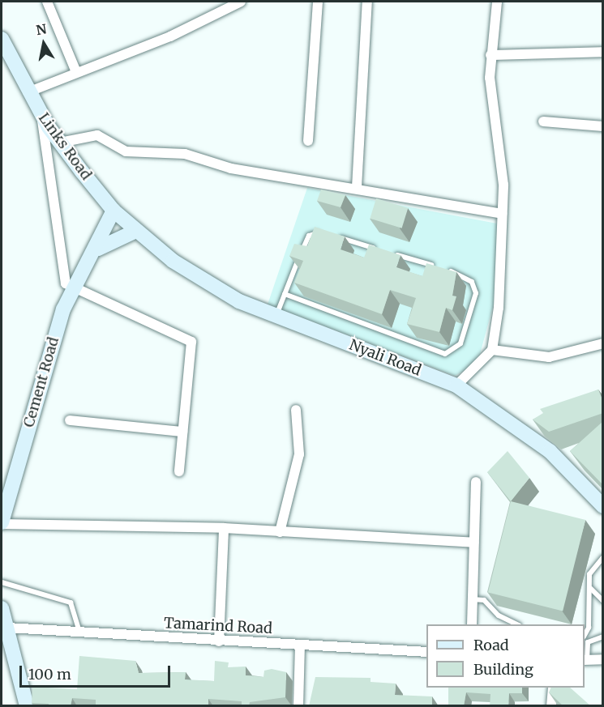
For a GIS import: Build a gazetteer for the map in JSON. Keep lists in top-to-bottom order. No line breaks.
{"streets":{"main road":["Links Road","Nyali Road","Cement Road"],"street":["Tamarind Road"]},"crossings":[["Links Road","Nyali Road"],["Links Road","Cement Road"]],"legend":["Road","Building"],"scale_bar":"100 m","north":"top"}
